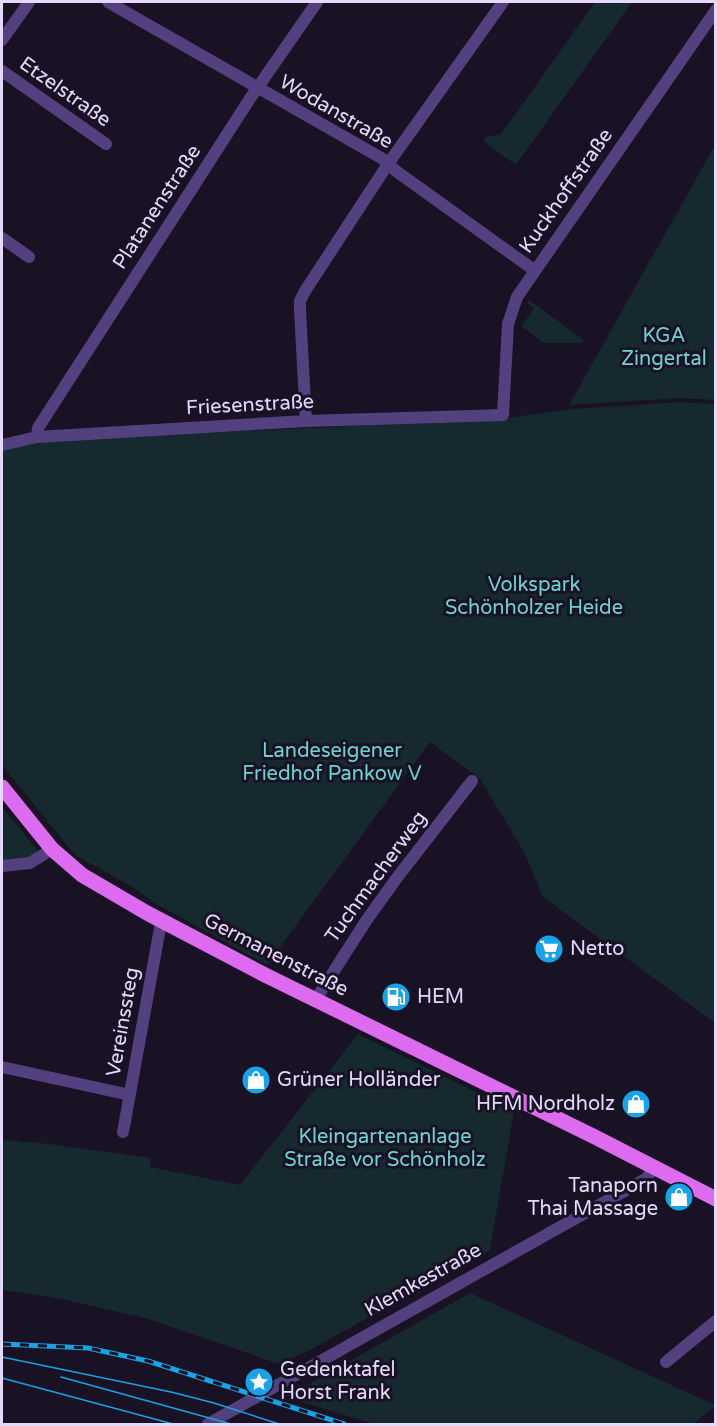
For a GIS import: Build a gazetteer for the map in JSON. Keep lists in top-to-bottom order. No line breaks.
{"streets":{"main road":["Germanenstraße"],"street":["Etzelstraße","Wodanstraße","Kuckhoffstraße","Platanenstraße","Friesenstraße","Tuchmacherweg","Vereinssteg","Klemkestraße"]},"crossings":[["Wodanstraße","Kuckhoffstraße"],["Wodanstraße","Platanenstraße"],["Kuckhoffstraße","Friesenstraße"],["Platanenstraße","Friesenstraße"],["Tuchmacherweg","Germanenstraße"],["Germanenstraße","Vereinssteg"],["Germanenstraße","Klemkestraße"]],"parks":["KGA Zingertal","Volkspark Schönholzer Heide","Landeseigener Friedhof Pankow V","Kleingartenanlage Straße vor Schönholz"],"places":{"supermarket":["Netto"],"fuel station":["HEM"],"shop":["Grüner Holländer","HFM Nordholz","Tanaporn Thai Massage"],"place":["Gedenktafel Horst Frank"]}}
